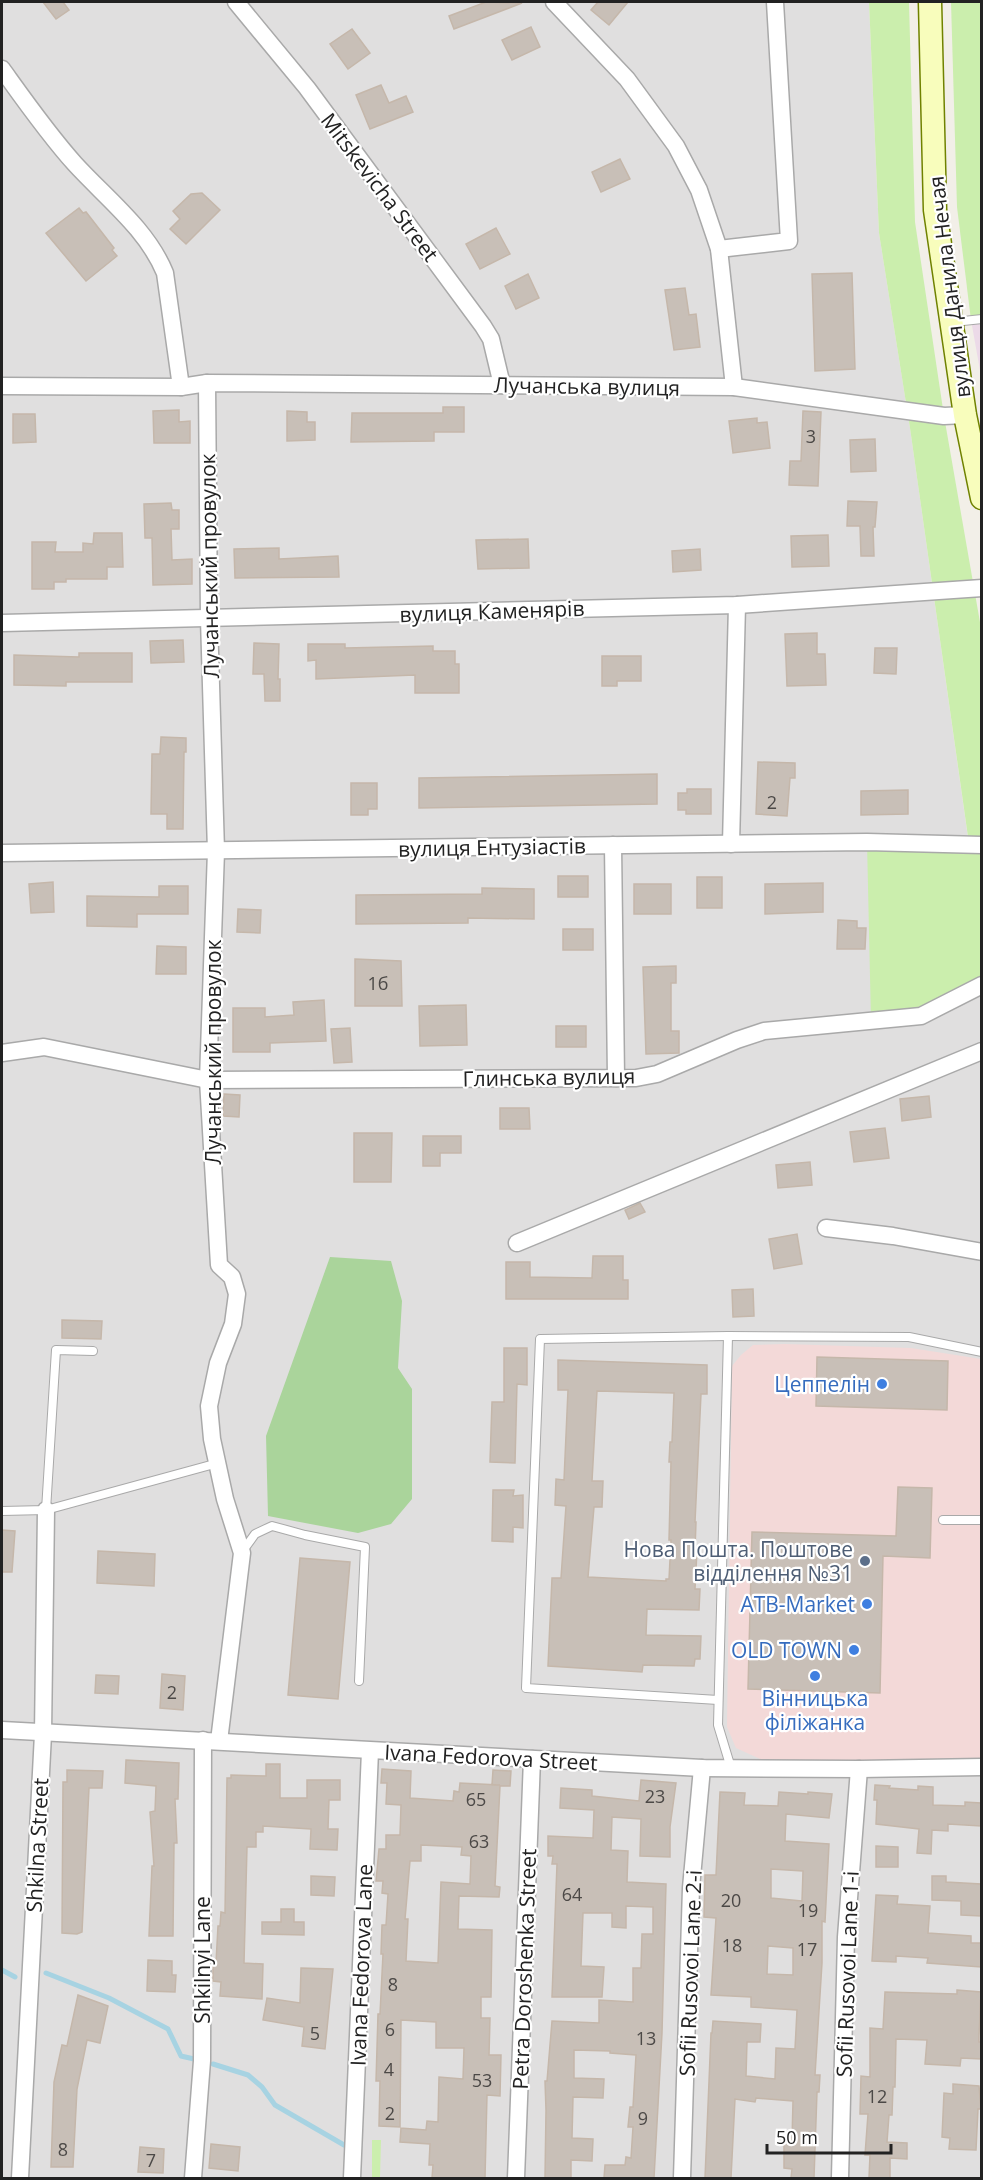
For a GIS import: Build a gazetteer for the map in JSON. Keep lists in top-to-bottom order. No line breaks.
{"streets":{"main road":["вулиця Данила Нечая"],"street":["Mitskevicha Street","Лучанська вулиця","Лучанський провулок","вулиця Каменярів","вулиця Ентузіастів","Глинська вулиця","Ivana Fedorova Street","Shkilna Street","Shkilnyi Lane","Ivana Fedorova Lane","Petra Doroshenka Street","Sofii Rusovoi Lane 2-i","Sofii Rusovoi Lane 1-i"]},"crossings":[["Mitskevicha Street","Лучанська вулиця"],["вулиця Данила Нечая","Лучанська вулиця"],["Лучанська вулиця","Лучанський провулок"],["Лучанський провулок","вулиця Каменярів"],["Лучанський провулок","вулиця Ентузіастів"],["Лучанський провулок","Глинська вулиця"],["Лучанський провулок","Ivana Fedorova Street"],["Лучанський провулок","Shkilnyi Lane"],["Ivana Fedorova Street","Shkilna Street"],["Ivana Fedorova Street","Shkilnyi Lane"],["Ivana Fedorova Street","Ivana Fedorova Lane"],["Ivana Fedorova Street","Petra Doroshenka Street"],["Ivana Fedorova Street","Sofii Rusovoi Lane 2-i"],["Ivana Fedorova Street","Sofii Rusovoi Lane 1-i"]],"places":["Цеппелін","Нова Пошта. Поштове відділення №31","ATB-Market","OLD TOWN","Вінницька філіжанка"],"house_numbers":["3","2","1б","2","23","65","63","64","20","19","18","17","8","6","5","13","4","53","12","2","9","8","7"],"scale_bar":"50 m"}
